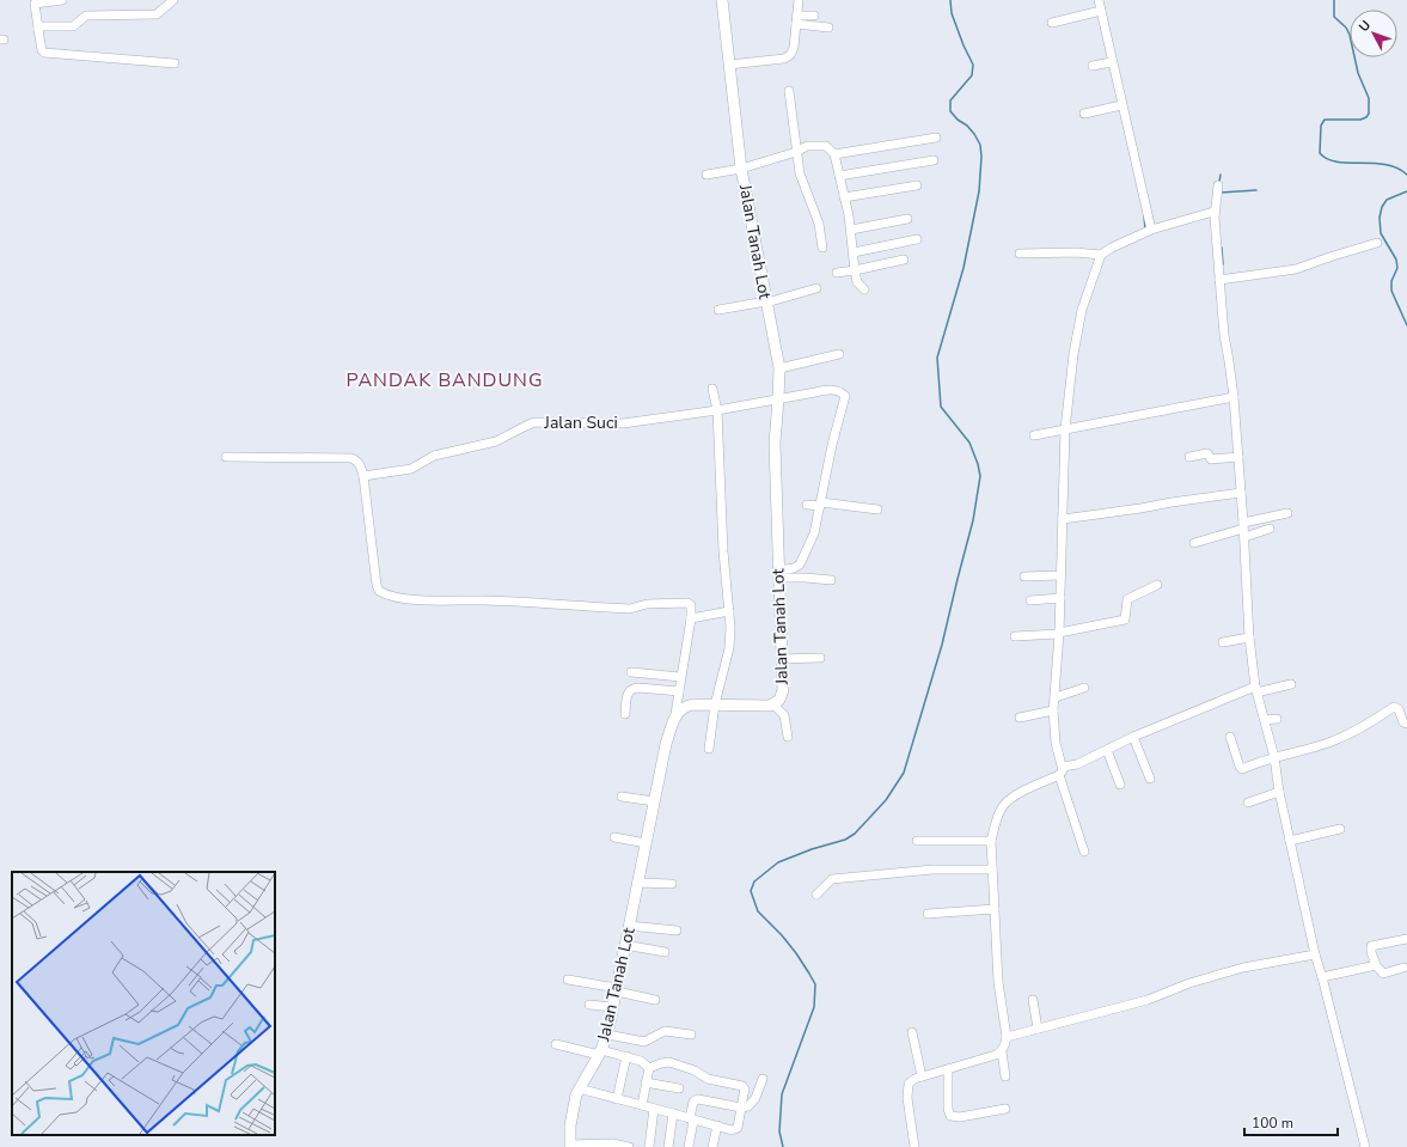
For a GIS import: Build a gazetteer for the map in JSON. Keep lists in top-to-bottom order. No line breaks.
{"streets":{"main road":["Jalan Tanah Lot"],"street":["Jalan Suci"]},"crossings":[["Jalan Tanah Lot","Jalan Suci"]],"districts":["PANDAK BANDUNG"],"scale_bar":"100 m","north":"top left"}
